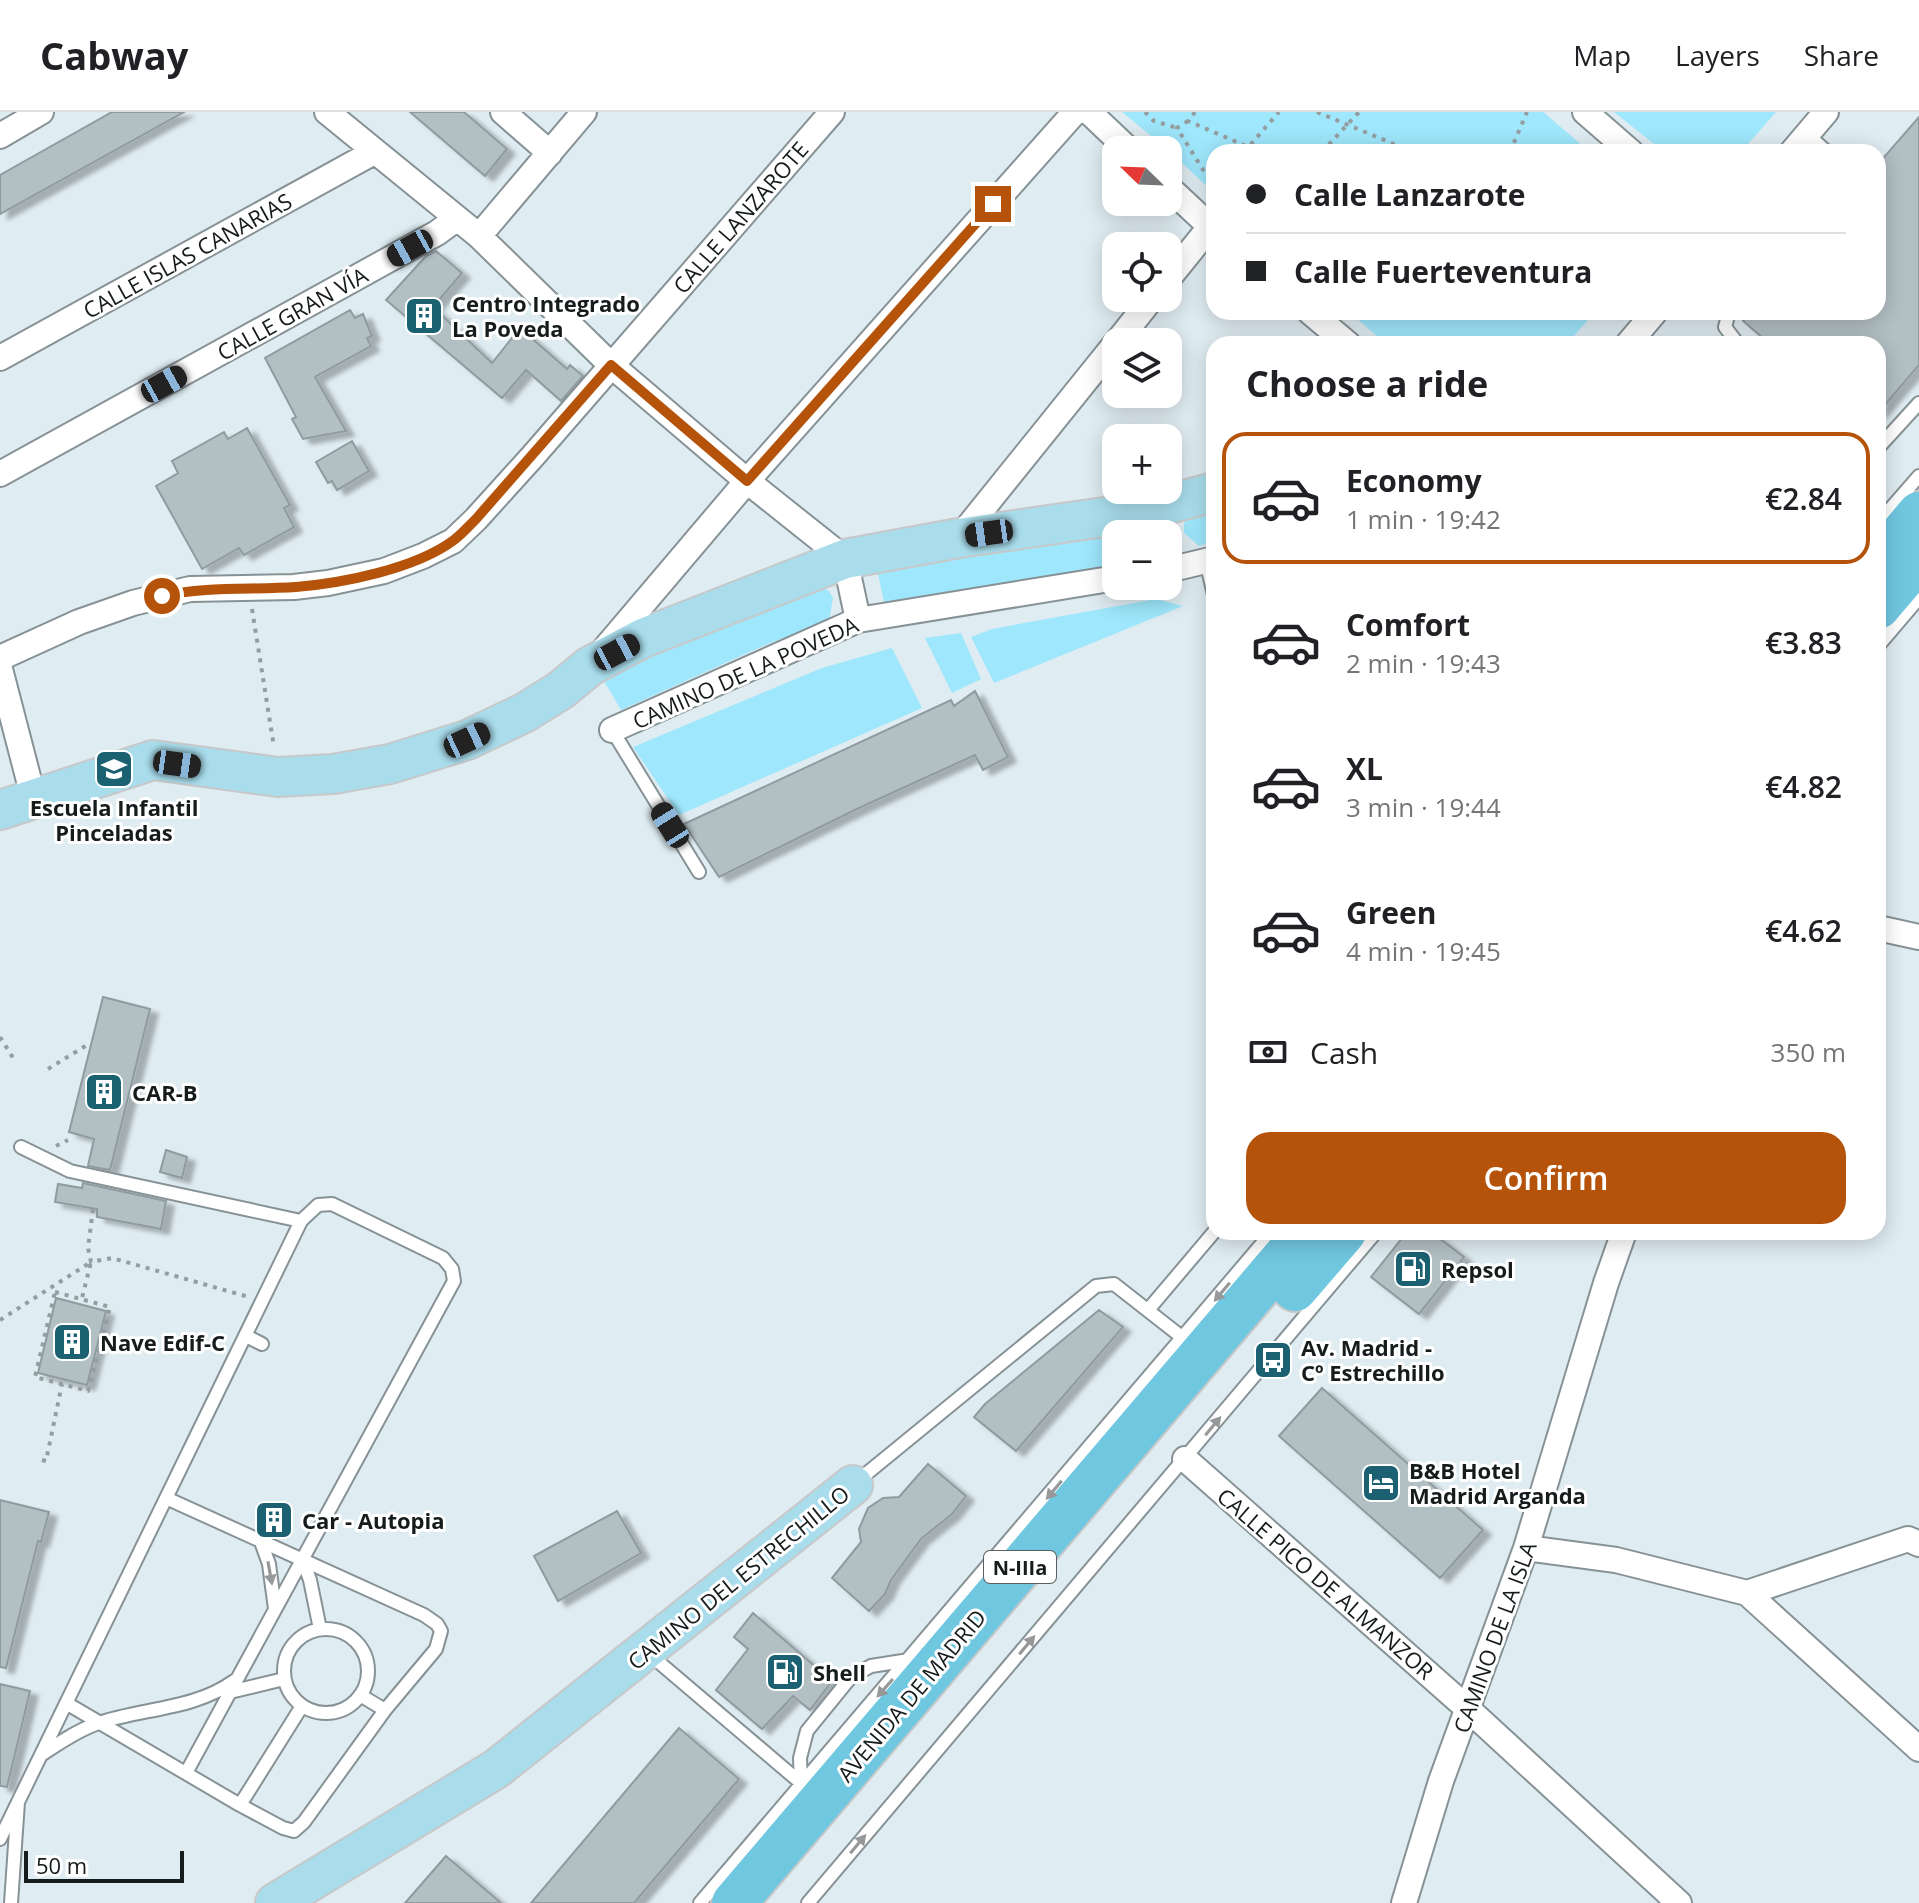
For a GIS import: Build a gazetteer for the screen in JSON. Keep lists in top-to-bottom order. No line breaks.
{"streets":{"highway":["N-IIIa","AVENIDA DE MADRID"],"main road":["CAMINO DEL ESTRECHILLO"],"street":["CALLE LANZAROTE","CALLE ISLAS CANARIAS","CALLE GRAN VÍA","CAMINO DE LA POVEDA","CALLE PICO DE ALMANZOR","CAMINO DE LA ISLA"]},"crossings":[["CALLE PICO DE ALMANZOR","CAMINO DE LA ISLA"]],"places":{"building":["Centro Integrado La Poveda","CAR-B","Nave Edif-C","Car - Autopia"],"school or university":["Escuela Infantil Pinceladas"],"fuel station":["Repsol","Shell"],"bus stop":["Av. Madrid - Cº Estrechillo"],"hotel":["B&B Hotel Madrid Arganda"]},"scale_bar":"50 m","north":"top left","page":{"header":"Cabway","nav":["Map","Layers","Share"],"map_buttons":["+","−"],"banner":["Calle Lanzarote","Calle Fuerteventura"],"heading":"Choose a ride","list":[{"name":"Economy","note":"1 min · 19:42","value":"€2.84"},{"name":"Comfort","note":"2 min · 19:43","value":"€3.83"},{"name":"XL","note":"3 min · 19:44","value":"€4.82"},{"name":"Green","note":"4 min · 19:45","value":"€4.62"}],"pay":["Cash","350 m"],"buttons":"Confirm","scale":"50 m"}}
